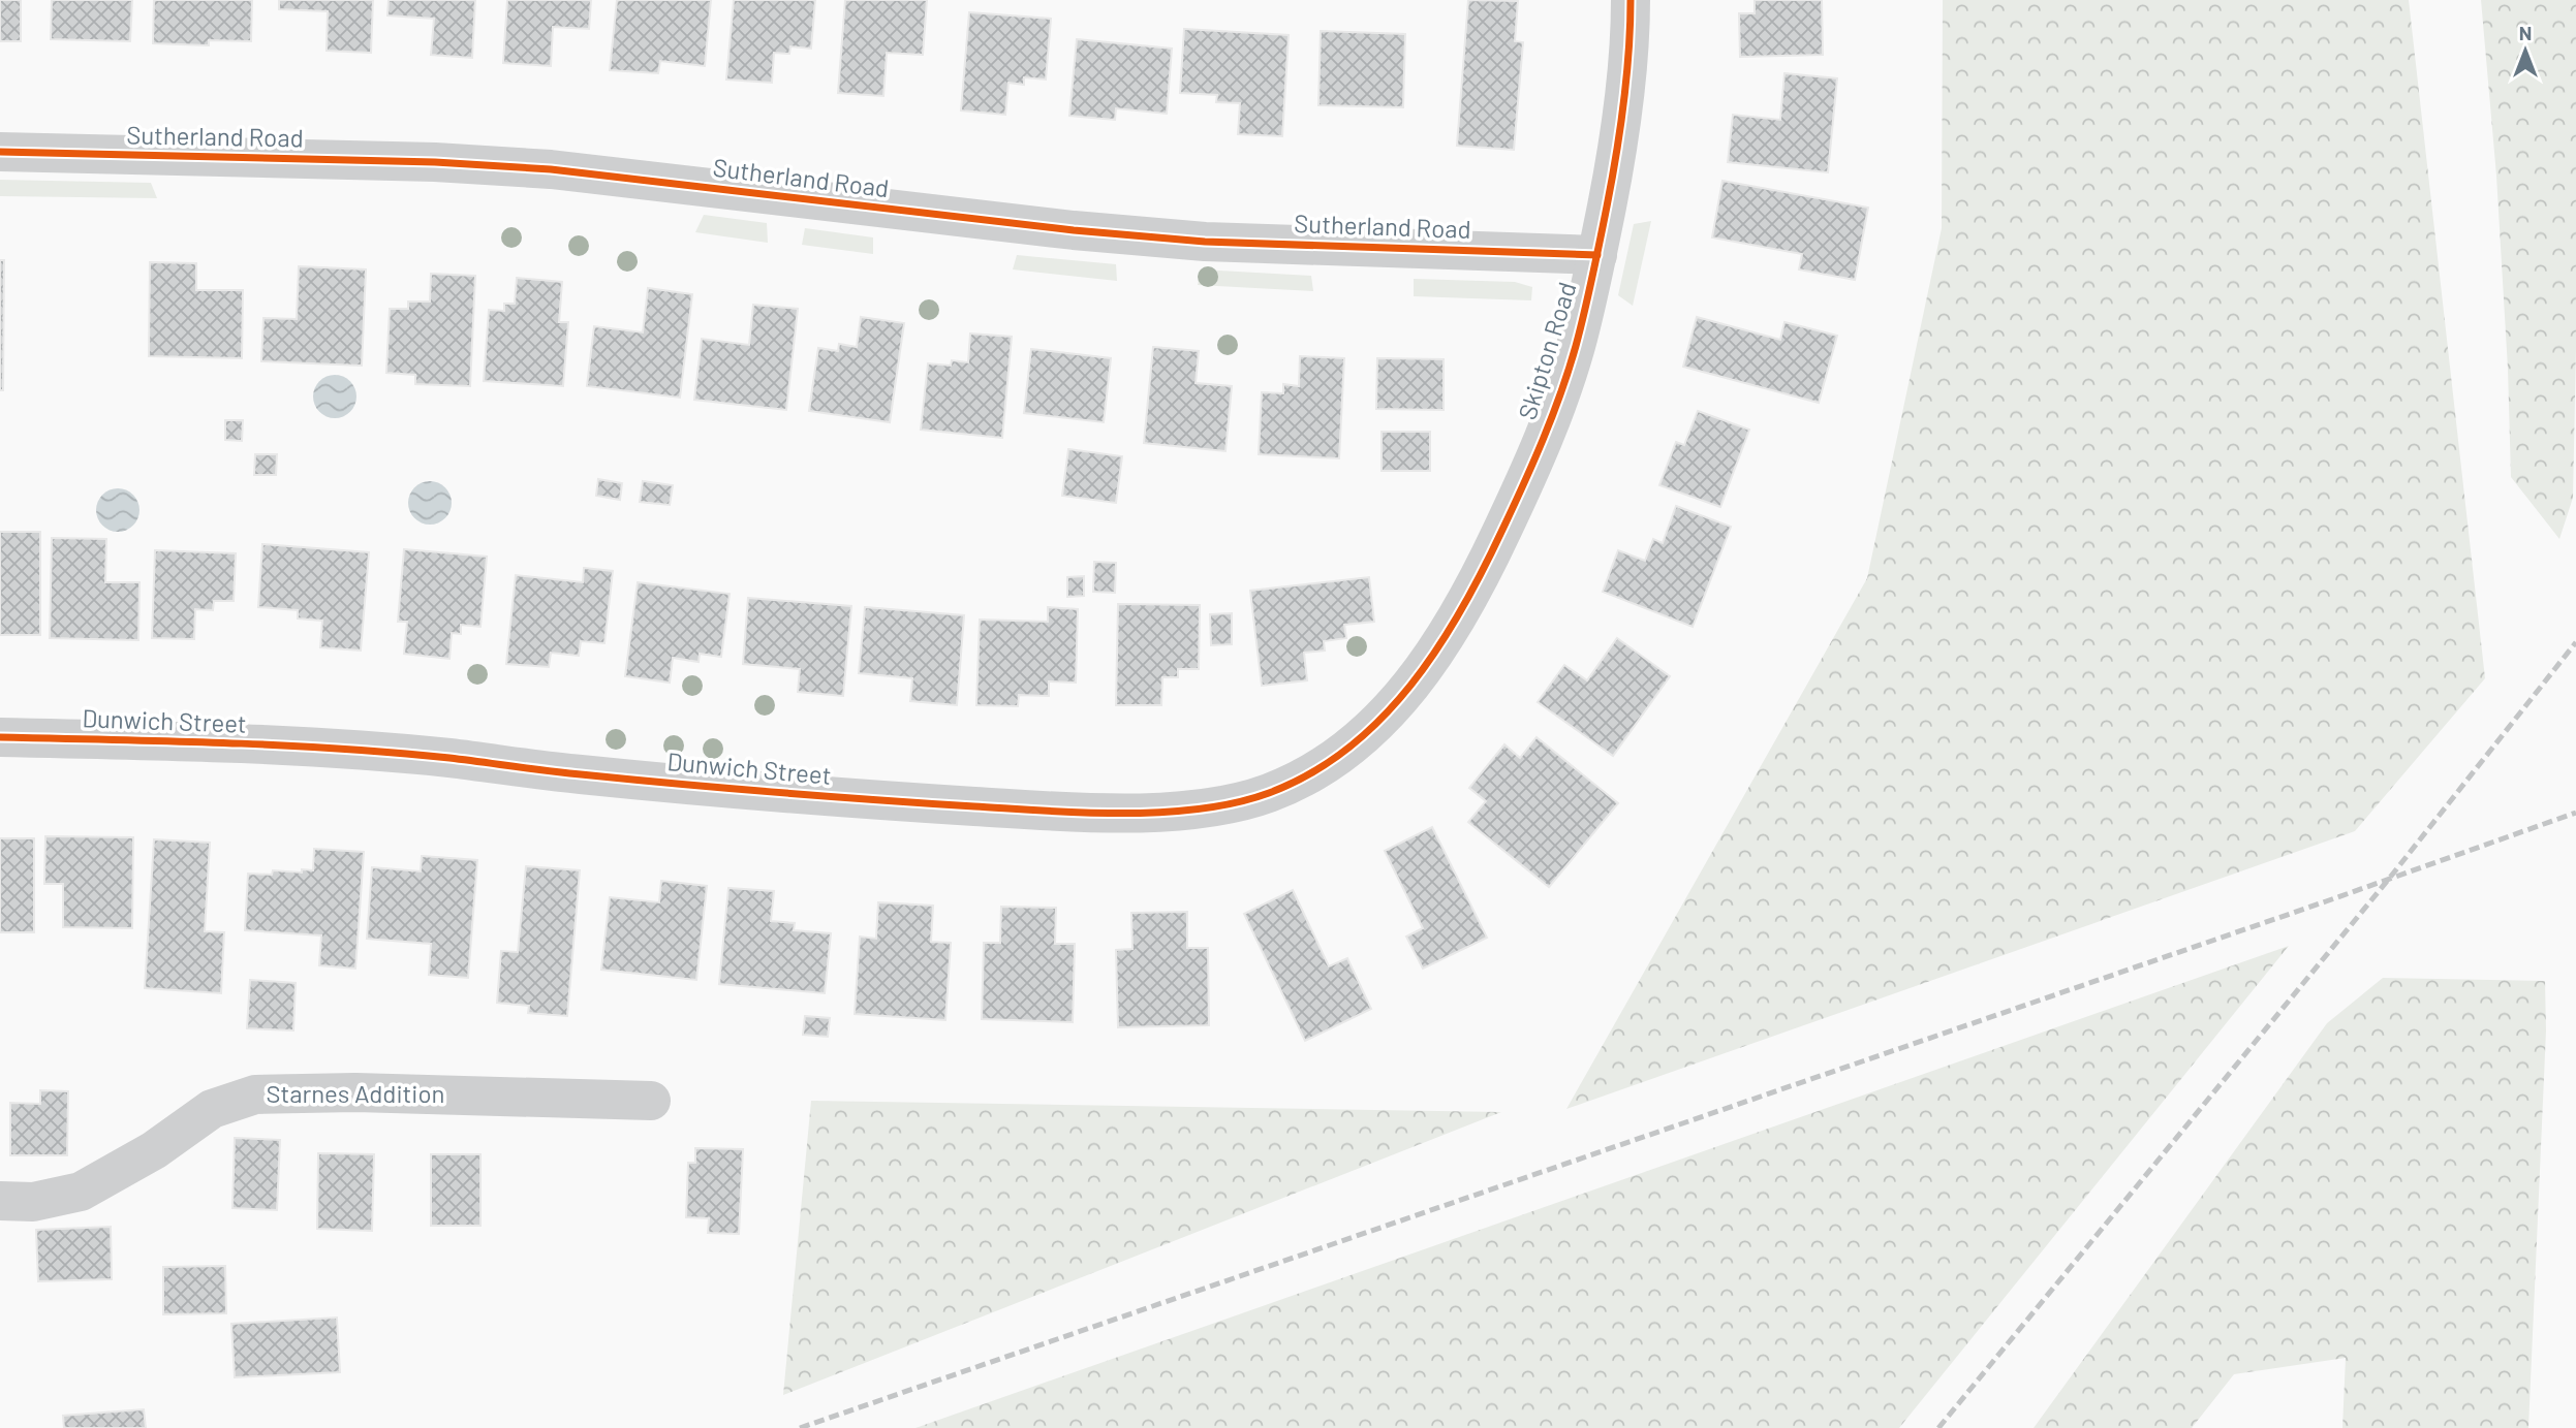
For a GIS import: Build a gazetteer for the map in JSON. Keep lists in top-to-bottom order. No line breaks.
{"streets":{"street":["Sutherland Road","Skipton Road","Dunwich Street","Starnes Addition"]},"crossings":[["Sutherland Road","Skipton Road"],["Skipton Road","Dunwich Street"]],"north":"top"}
